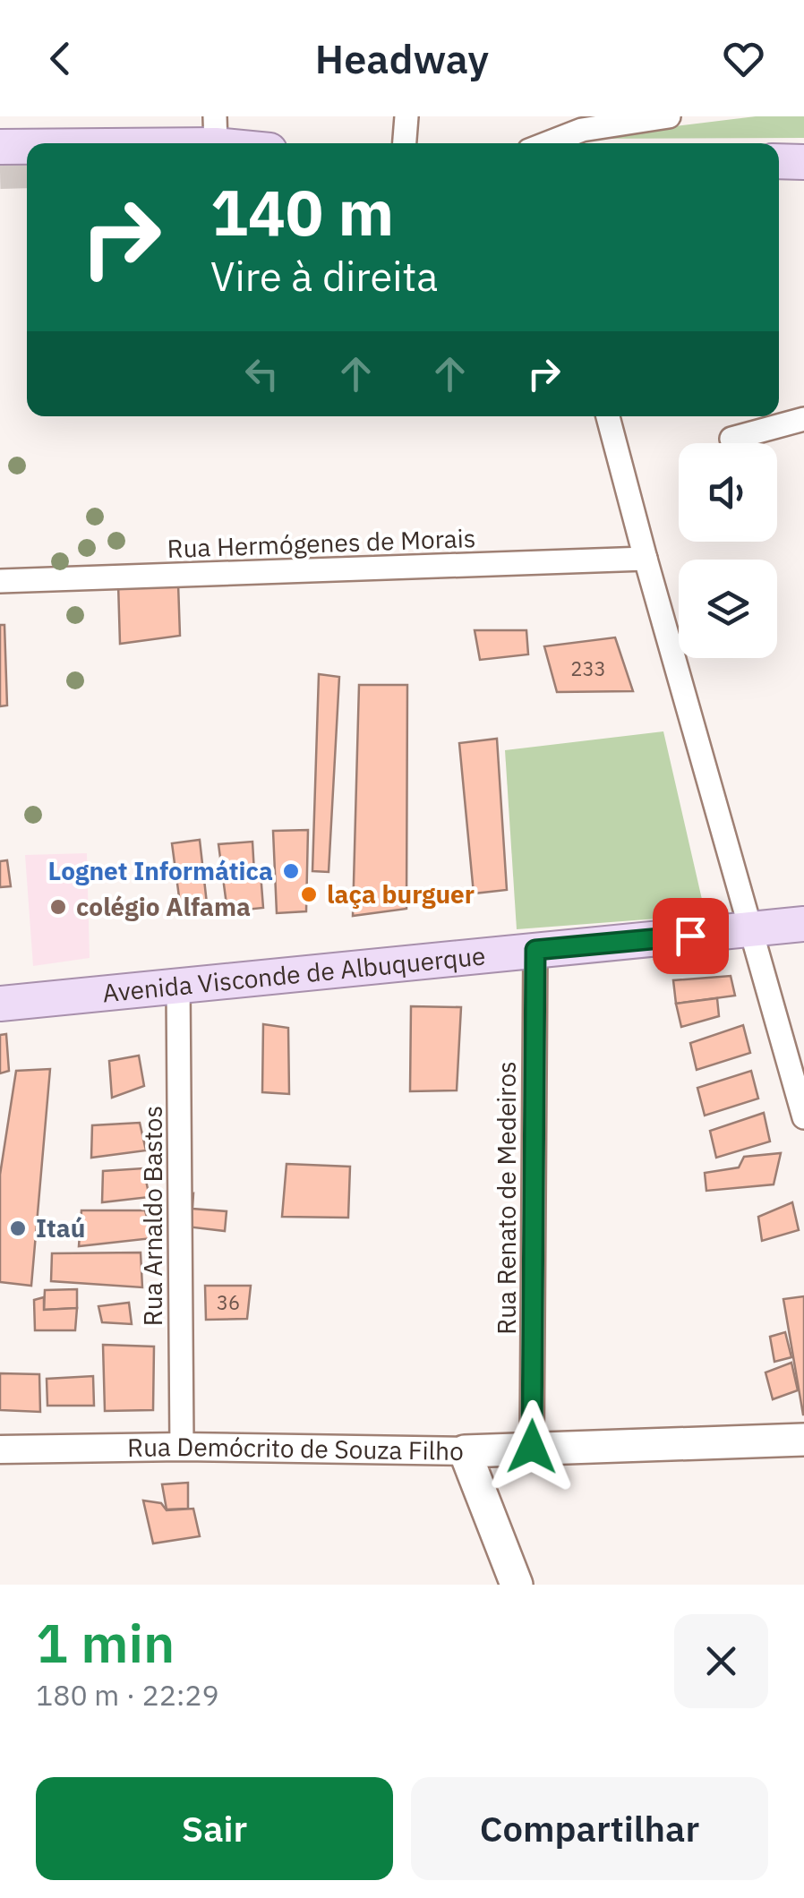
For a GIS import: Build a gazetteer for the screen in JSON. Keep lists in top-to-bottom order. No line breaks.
{"streets":{"main road":["Avenida Visconde de Albuquerque","Rua Demócrito de Souza Filho"],"street":["Rua Hermógenes de Morais","Rua Renato de Medeiros","Rua Arnaldo Bastos"]},"crossings":[["Avenida Visconde de Albuquerque","Rua Renato de Medeiros"],["Avenida Visconde de Albuquerque","Rua Arnaldo Bastos"],["Rua Renato de Medeiros","Rua Demócrito de Souza Filho"],["Rua Arnaldo Bastos","Rua Demócrito de Souza Filho"]],"places":["Lognet Informática","laça burguer","colégio Alfama","Itaú"],"house_numbers":["233","36"],"page":{"header":"Headway","turn":["140 m","Vire à direita"],"heading":["1 min","180 m · 22:29"],"buttons":["Sair","Compartilhar"]}}
